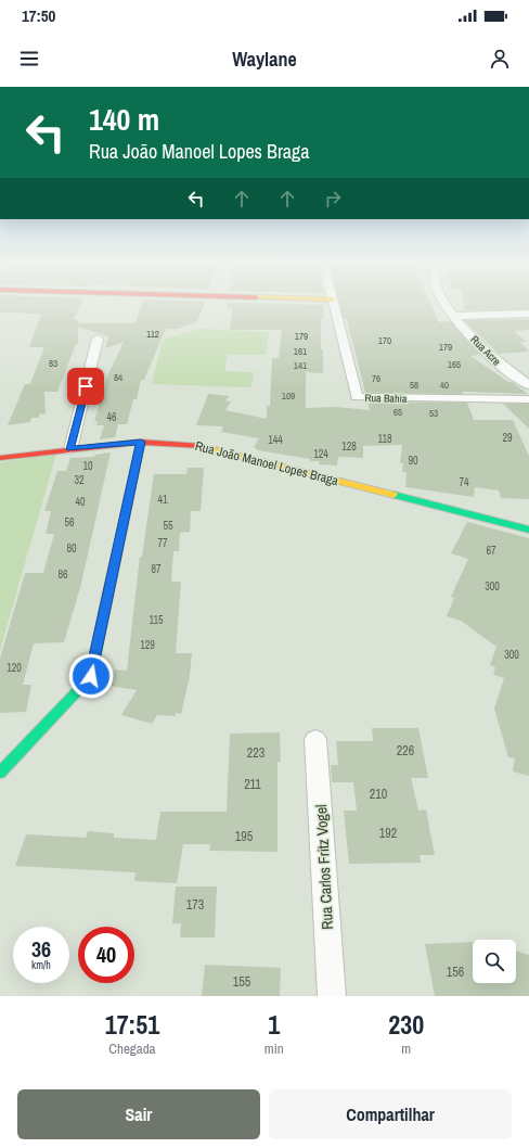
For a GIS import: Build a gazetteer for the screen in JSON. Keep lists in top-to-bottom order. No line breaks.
{"streets":{"street":["Rua Acre","Rua Bahia","Rua João Manoel Lopes Braga","Rua Carlos Fritz Vogel"]},"house_numbers":["112","179","170","179","161","83","165","141","84","76","58","40","109","65","53","46","29","118","144","128","124","90","10","32","74","41","40","56","55","77","80","67","87","86","300","115","129","300","120","226","223","211","210","192","195","173","156","155"],"page":{"status":"17:50","header":"Waylane","turn":["140 m","Rua João Manoel Lopes Braga"],"speed":"36 km/h","limit":"40","eta":["17:51","Chegada","1","min","230","m"],"buttons":["Sair","Compartilhar"]}}
